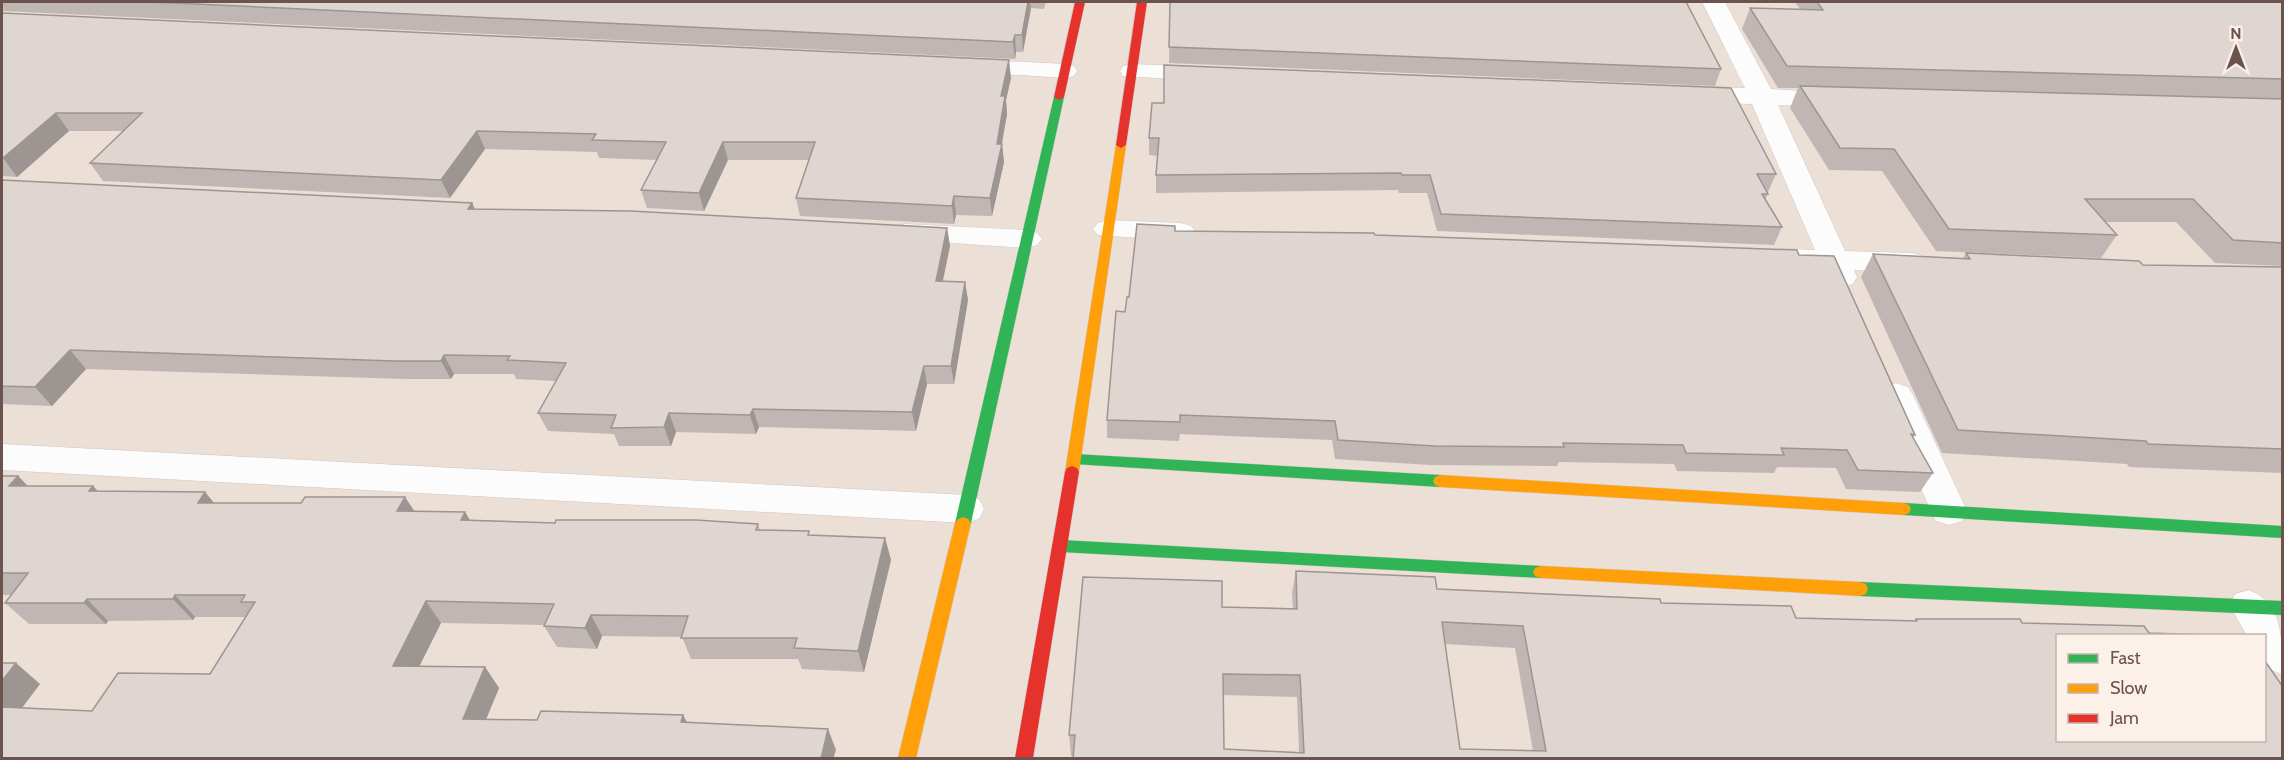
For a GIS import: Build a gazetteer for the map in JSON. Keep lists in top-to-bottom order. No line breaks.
{"legend":["Fast","Slow","Jam"],"north":"top"}
